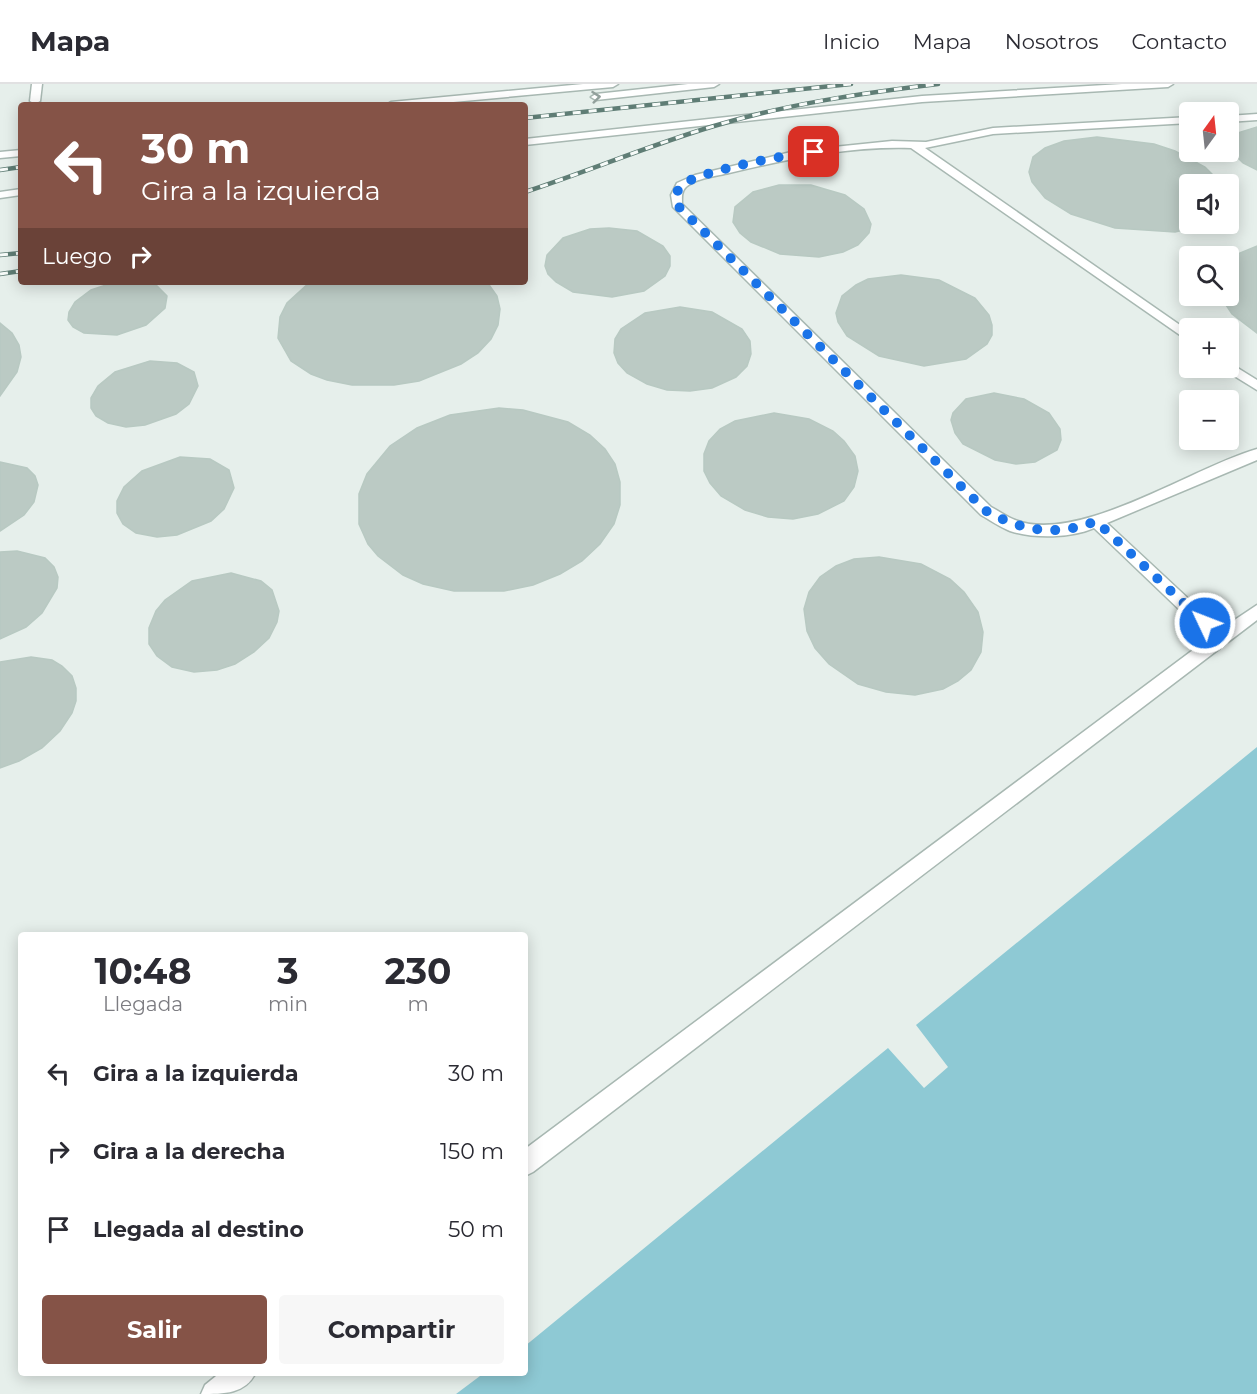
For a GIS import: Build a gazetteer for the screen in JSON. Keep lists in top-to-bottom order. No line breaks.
{"north":"top","page":{"header":"Mapa","nav":["Inicio","Mapa","Nosotros","Contacto"],"map_buttons":["+","−"],"turn":["30 m","Gira a la izquierda"],"then":"Luego","eta":["10:48","Llegada","3","min","230","m"],"list":[{"name":"Gira a la izquierda","value":"30 m"},{"name":"Gira a la derecha","value":"150 m"},{"name":"Llegada al destino","value":"50 m"}],"buttons":["Salir","Compartir"]}}
